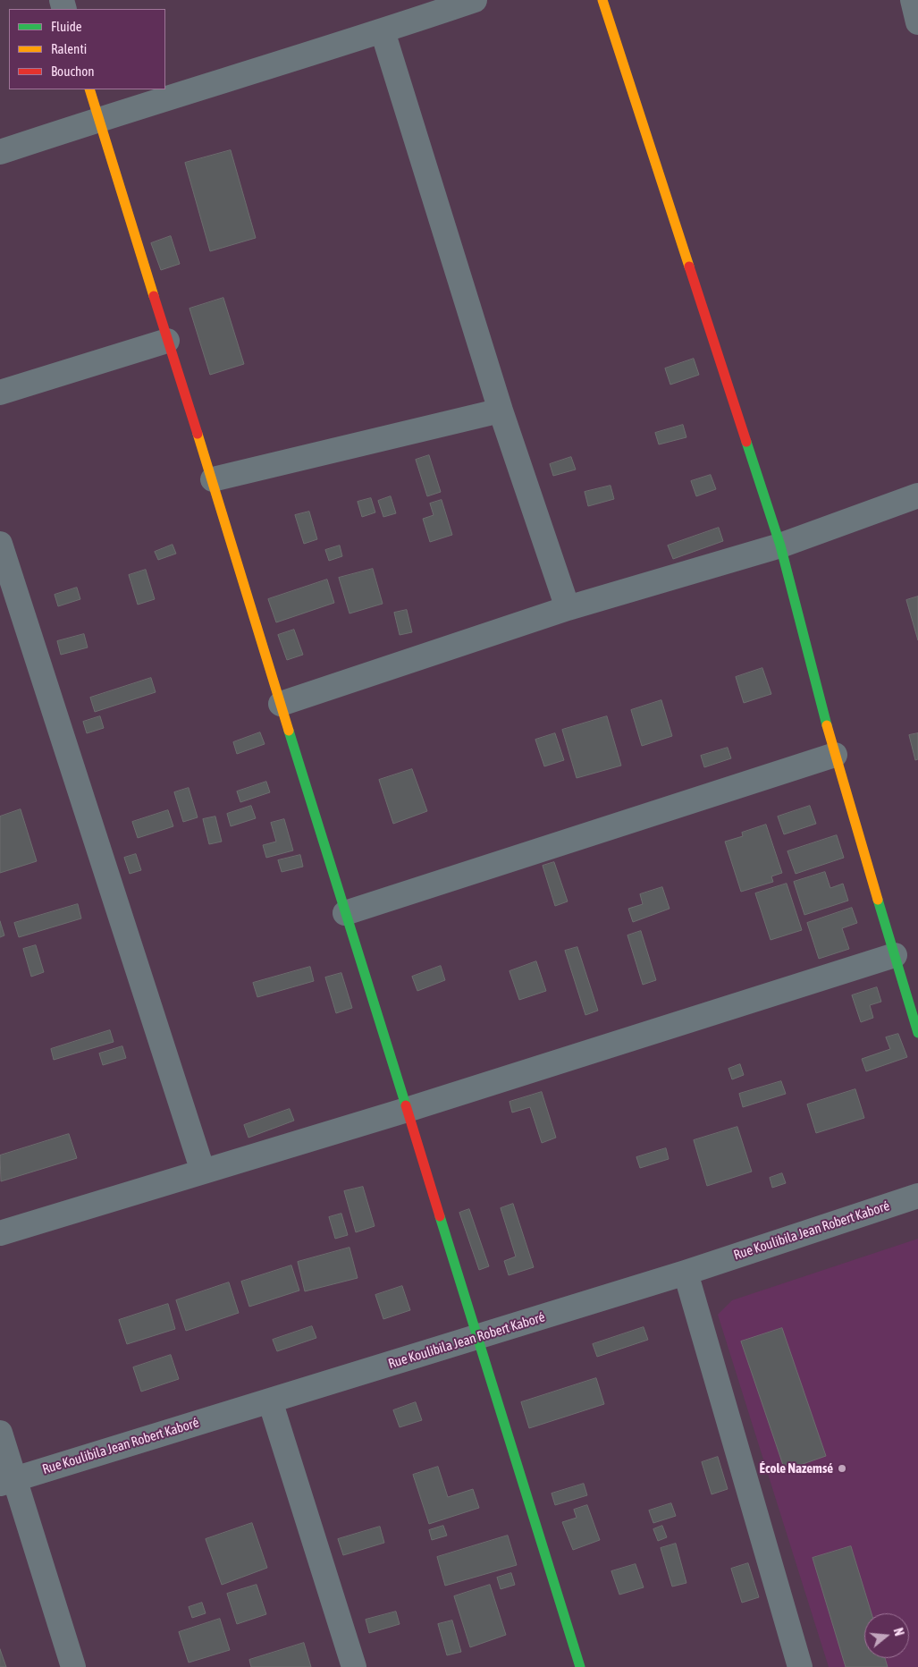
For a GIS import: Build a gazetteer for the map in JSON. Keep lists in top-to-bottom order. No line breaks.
{"streets":{"street":["Rue Koulibila Jean Robert Kaboré"]},"places":["École Nazemsé"],"legend":["Fluide","Ralenti","Bouchon"],"north":"right"}
